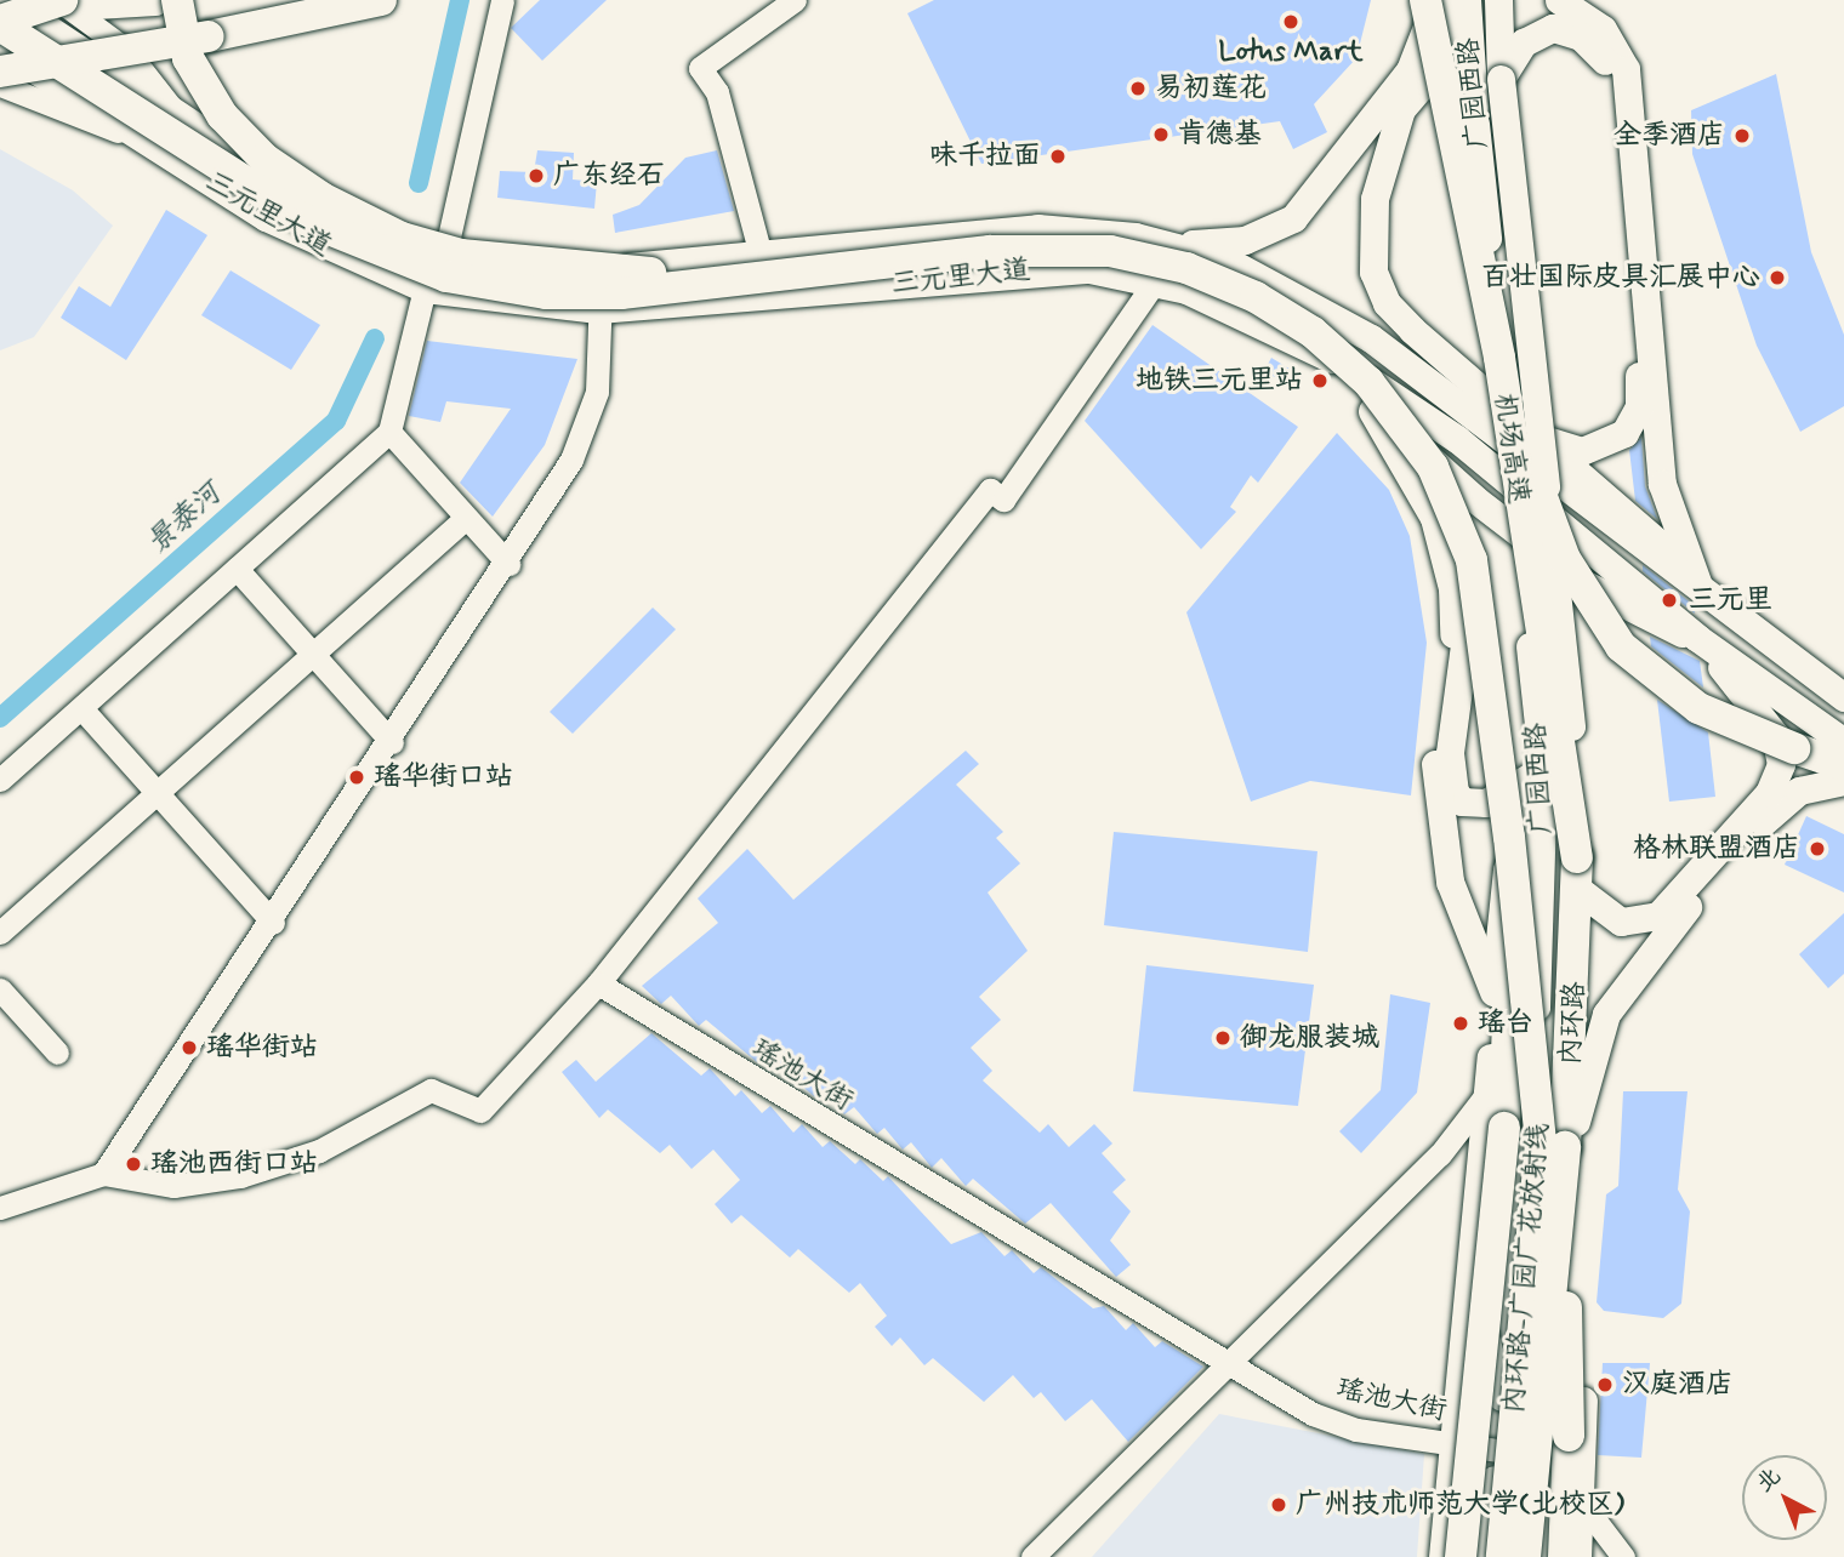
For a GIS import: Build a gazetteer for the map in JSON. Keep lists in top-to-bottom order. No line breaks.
{"streets":{"highway":["机场高速","内环路","内环路-广园广花放射线"],"main road":["广园西路","三元里大道"],"street":["瑶池大街"]},"crossings":[["广园西路","机场高速"],["广园西路","内环路"],["广园西路","瑶池大街"],["机场高速","内环路"],["内环路","内环路-广园广花放射线"]],"water":["景泰河"],"places":["Lotus Mart","易初莲花","肯德基","全季酒店","味千拉面","广东经石","百壮国际皮具汇展中心","地铁三元里站","三元里","瑶华街口站","格林联盟酒店","瑶台","御龙服装城","瑶华街站","瑶池西街口站","汉庭酒店","广州技术师范大学(北校区)"],"north":"top left"}
